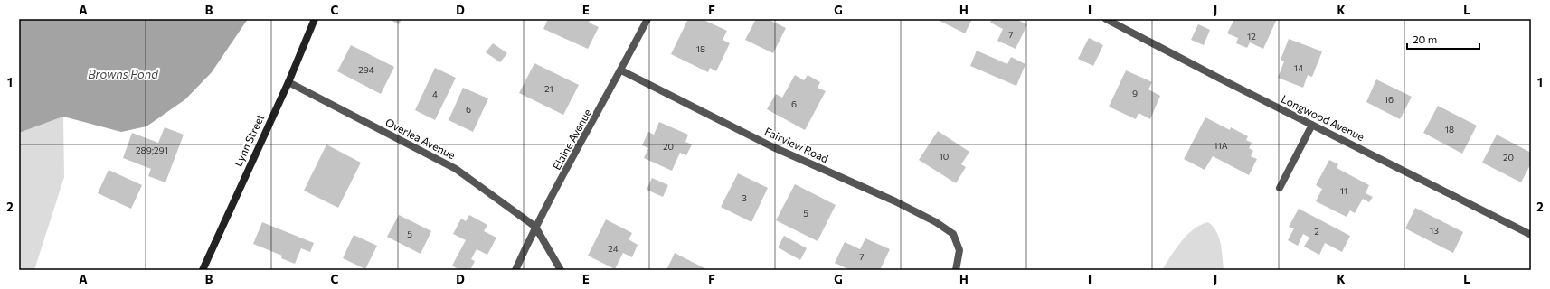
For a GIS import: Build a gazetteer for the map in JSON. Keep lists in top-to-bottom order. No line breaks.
{"streets":{"main road":["Lynn Street"],"street":["Longwood Avenue","Overlea Avenue","Elaine Avenue","Fairview Road"]},"crossings":[["Overlea Avenue","Elaine Avenue"],["Overlea Avenue","Lynn Street"],["Elaine Avenue","Fairview Road"]],"water":["Browns Pond"],"house_numbers":["7","12","18","14","294","21","9","4","16","6","6","18","11A","20","289;291","10","20","11","3","5","13","2","5","24","7"],"scale_bar":"20 m","grid":{"columns":["A","B","C","D","E","F","G","H","I","J","K","L"],"rows":["1","2"]}}
